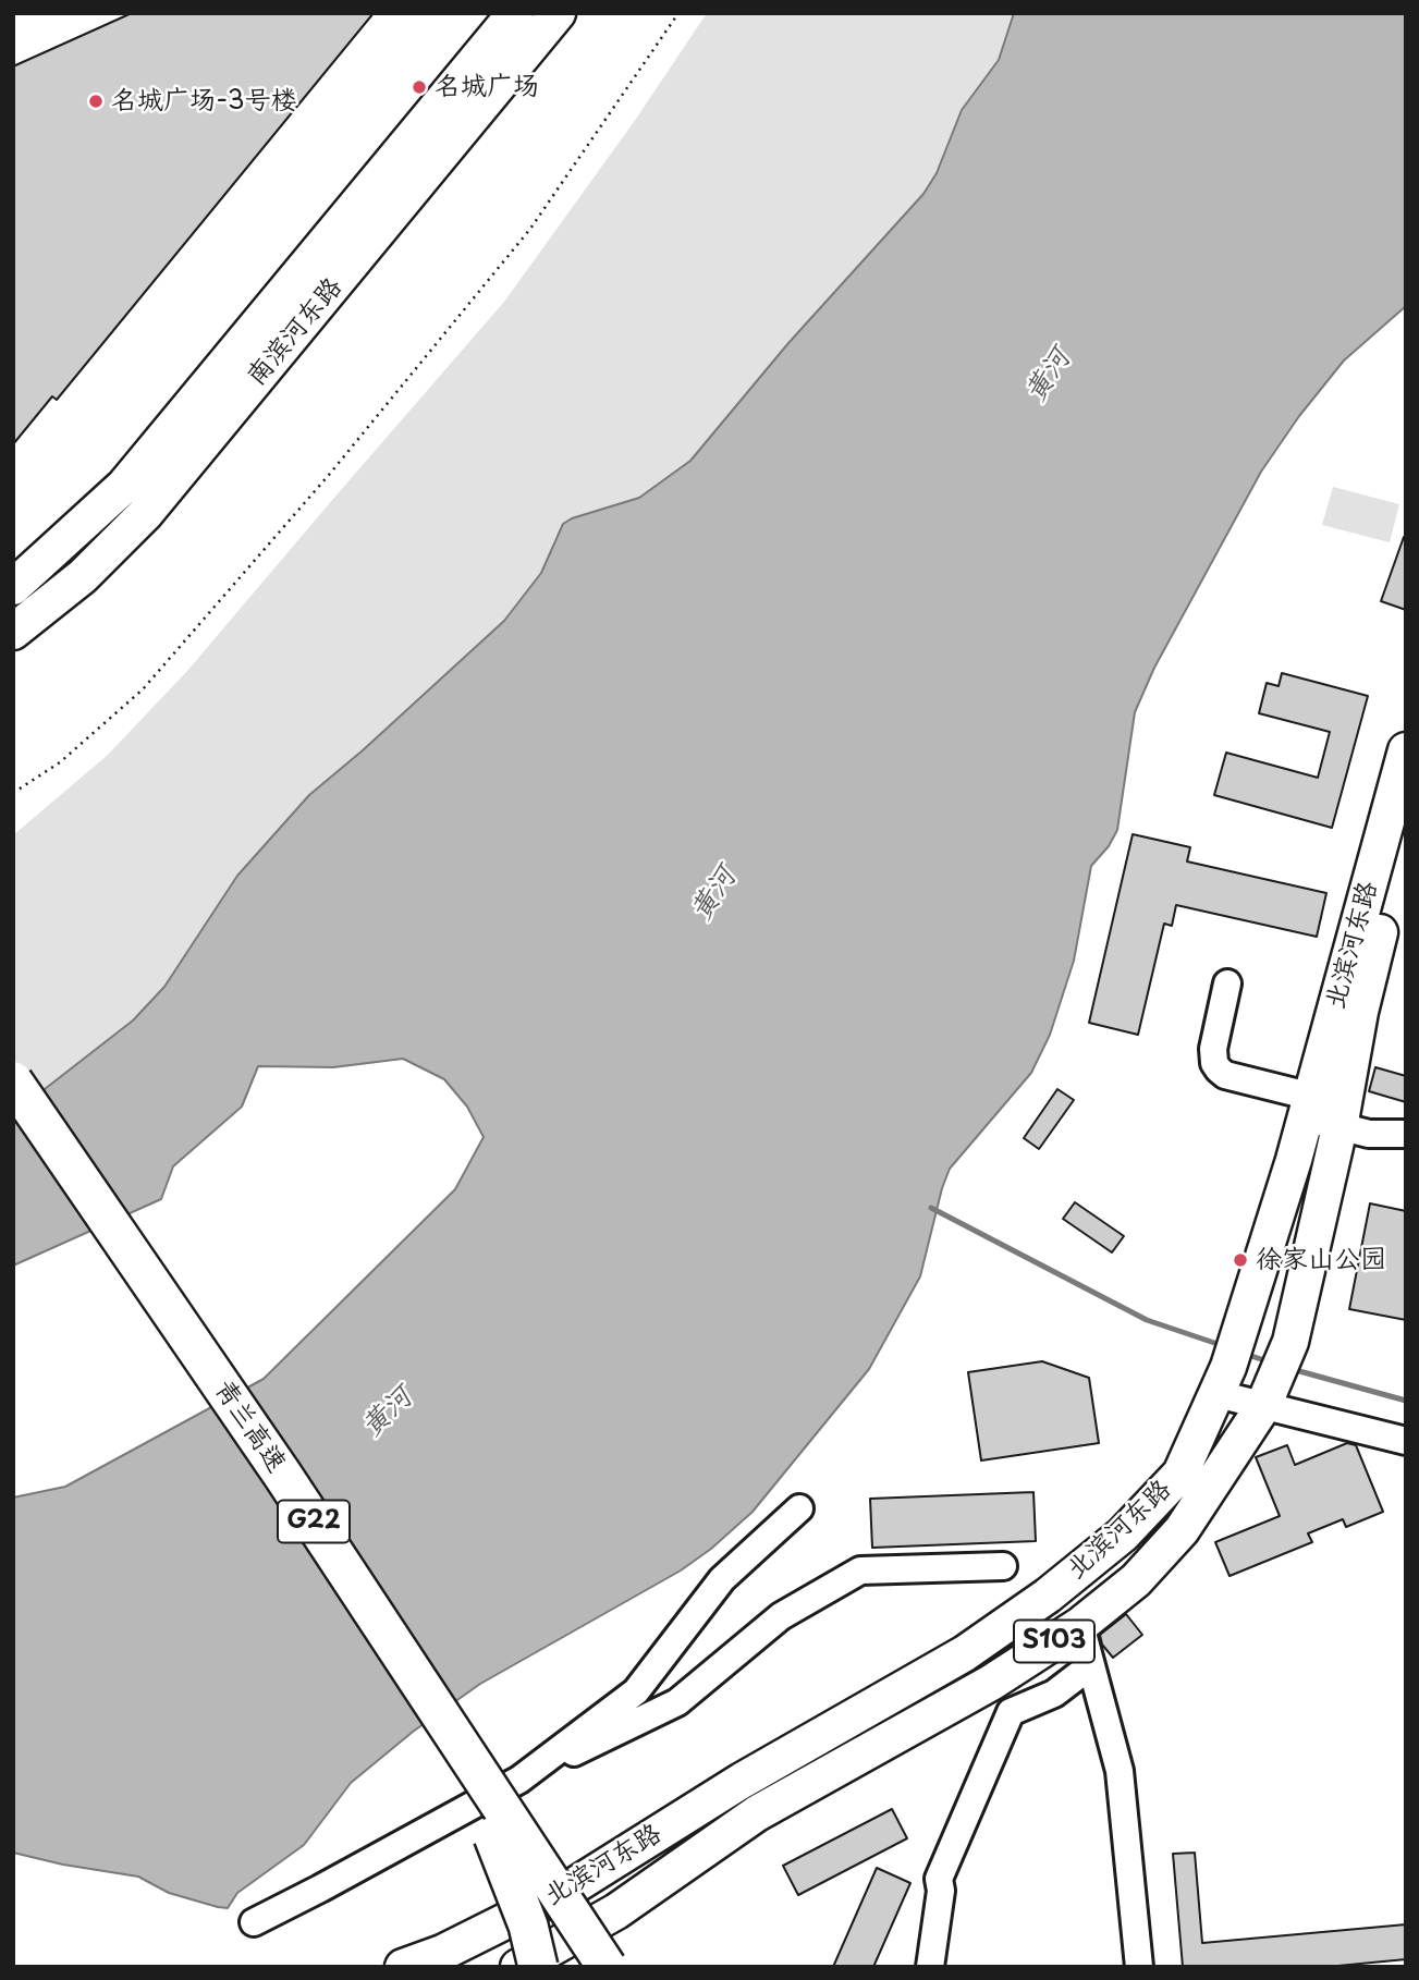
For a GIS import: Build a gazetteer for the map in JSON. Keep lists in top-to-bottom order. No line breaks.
{"streets":{"highway":["青兰高速","G22"],"main road":["南滨河东路","北滨河东路","S103"]},"water":["黄河"],"places":["名城广场","名城广场-3号楼","徐家山公园"]}
